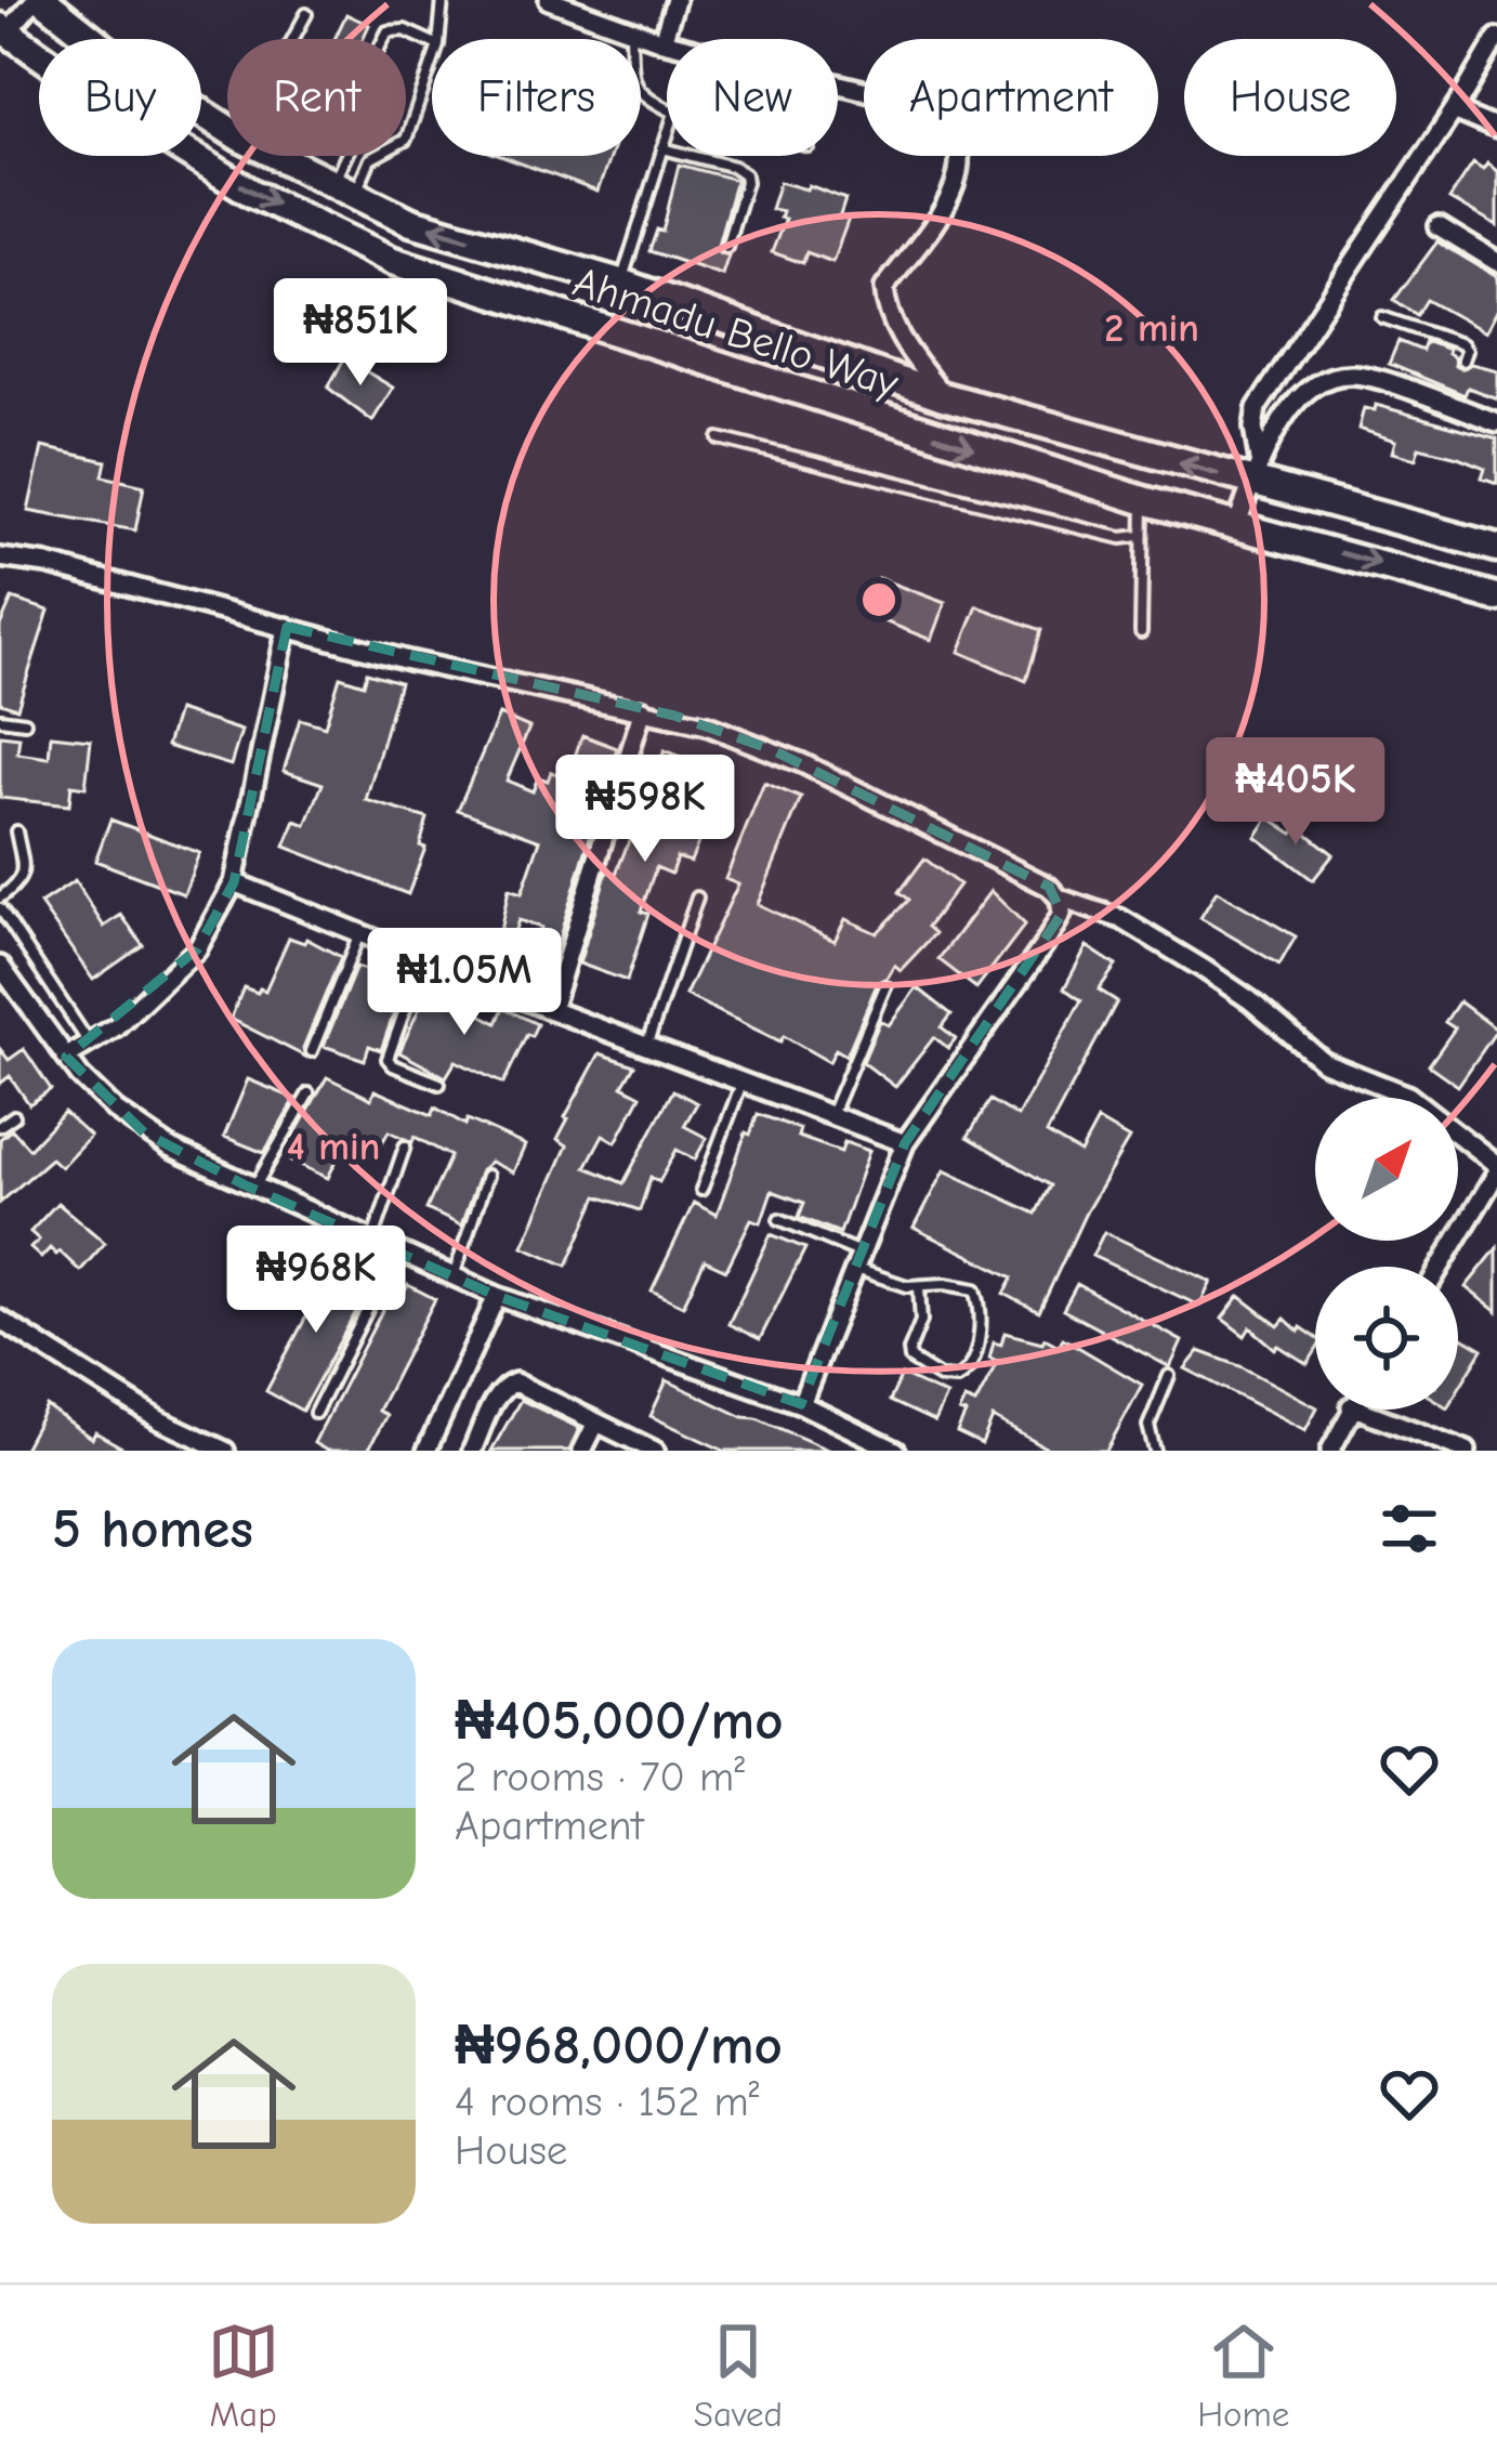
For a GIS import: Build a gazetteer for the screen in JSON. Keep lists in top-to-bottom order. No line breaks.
{"streets":{"main road":["Ahmadu Bello Way"]},"north":"top right","page":{"chip":["Buy","Rent","Filters","New","Apartment","House"],"price":["₦851K","₦405K","₦598K","₦1.05M","₦968K"],"heading":"5 homes","list":[{"name":"₦405,000/mo","note":"2 rooms · 70 m² · Apartment"},{"name":"₦968,000/mo","note":"4 rooms · 152 m² · House"}],"tabs":["Map","Saved","Home"]},"rings":["2 min","4 min"]}
